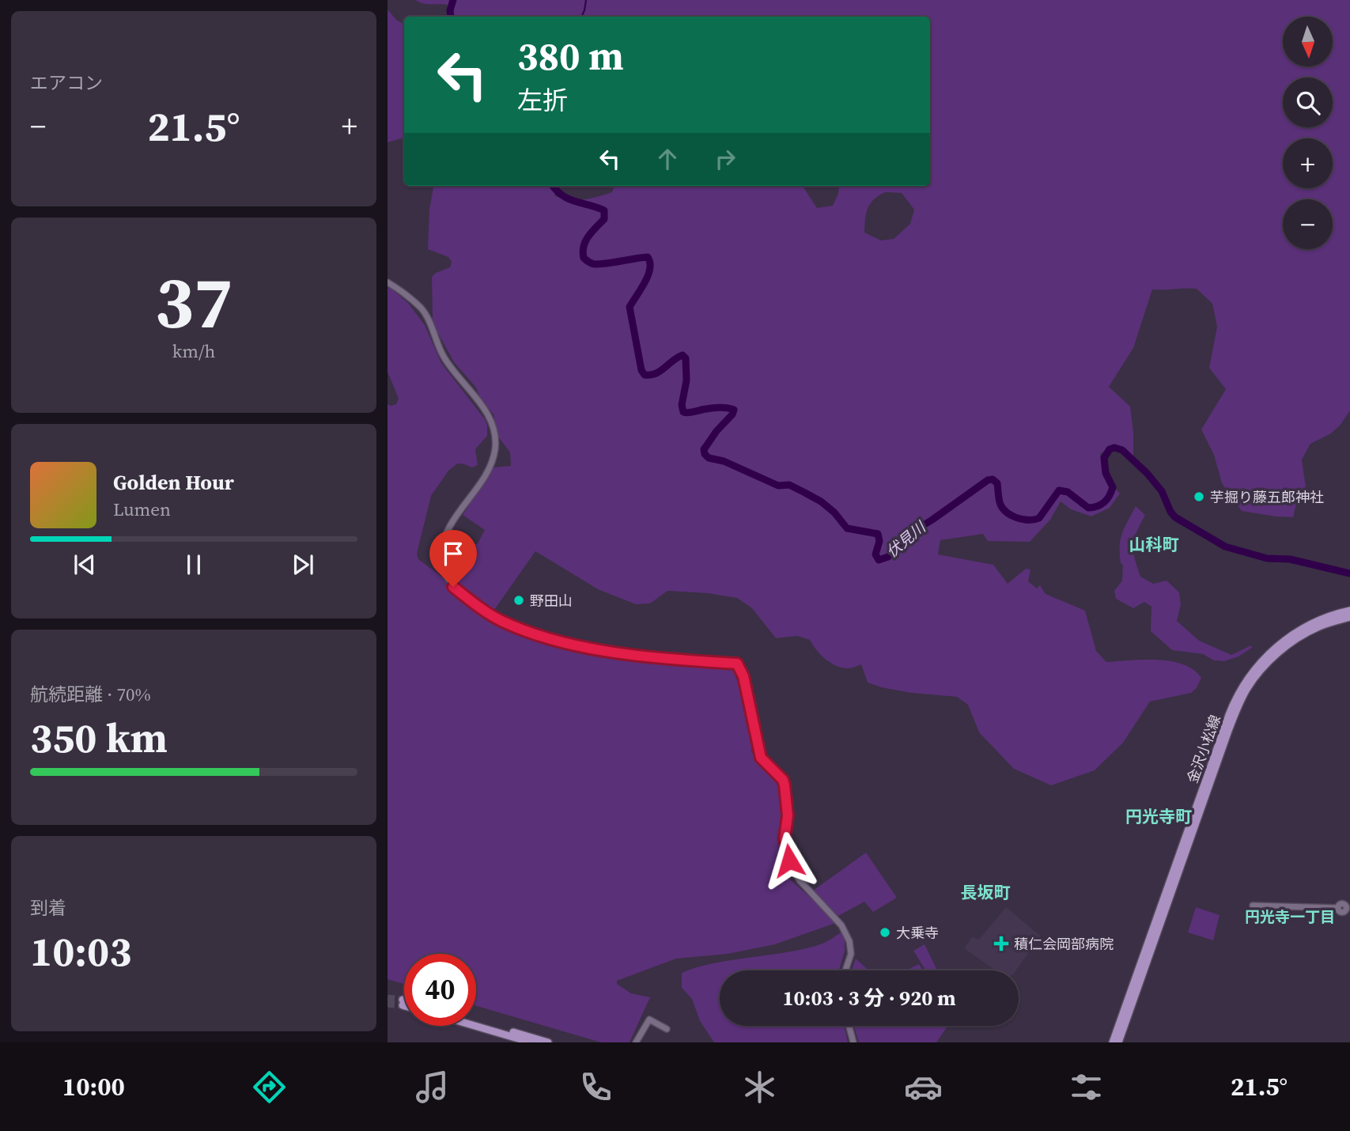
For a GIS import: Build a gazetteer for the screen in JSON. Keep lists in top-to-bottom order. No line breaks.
{"streets":{"main road":["金沢小松線"]},"districts":["山科町","円光寺町","長坂町","円光寺一丁目"],"water":["伏見川"],"places":{"other":["芋掘り藤五郎神社","野田山","大乗寺"],"health":["積仁会岡部病院"]},"north":"bottom","page":{"tile":["エアコン",["37","km/h"],["航続距離 · 70%","350 km"],["到着","10:03"]],"map_buttons":["+","−"],"turn":["380 m","左折"],"heat":["−","21.5°","+"],"song":["Golden Hour","Lumen"],"limit":"40","trip":"10:03 · 3 分 · 920 m","tabs":["10:00","21.5°"]}}
